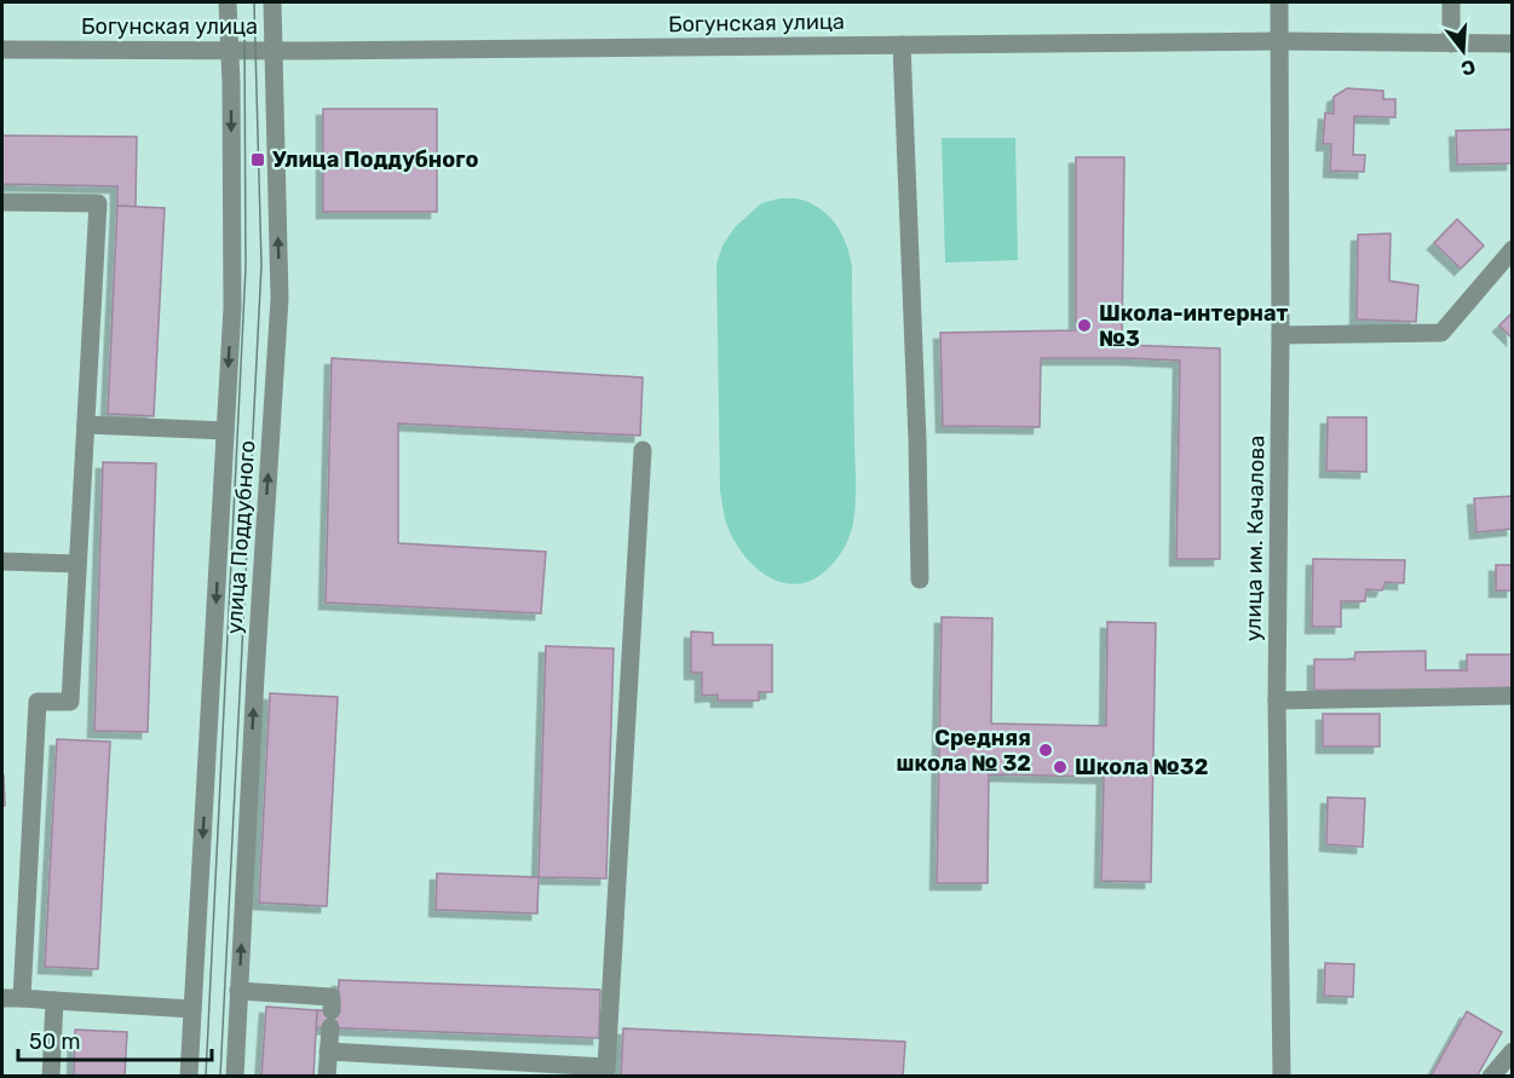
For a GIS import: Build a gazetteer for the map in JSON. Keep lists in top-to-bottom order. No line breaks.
{"streets":{"street":["Богунская улица","улица Поддубного","улица им. Качалова"]},"crossings":[["Богунская улица","улица Поддубного"],["Богунская улица","улица им. Качалова"]],"places":{"transit":["Улица Поддубного"],"other":["Школа-интернат №3","Средняя школа № 32","Школа №32"]},"scale_bar":"50 m","north":"bottom"}
